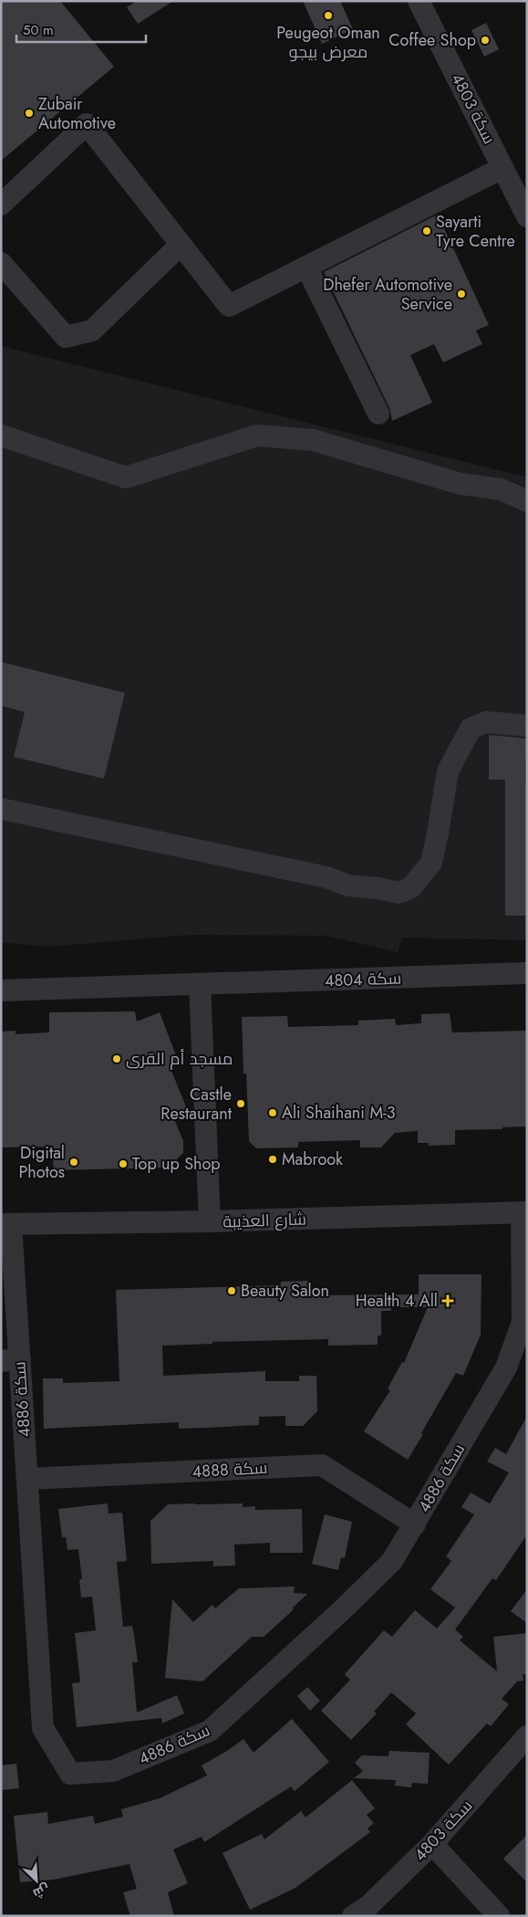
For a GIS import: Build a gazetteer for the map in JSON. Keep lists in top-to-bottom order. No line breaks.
{"streets":{"street":["سكة 4803","سكة 4804","شارع العذيبة","سكة 4886","سكة 4888"]},"crossings":[["شارع العذيبة","سكة 4886"],["سكة 4886","سكة 4888"]],"places":{"other":["Peugeot Oman معرض بيجو","Coffee Shop","Zubair Automotive","Sayarti Tyre Centre","Dhefer Automotive Service","مسجد أم القرى","Castle Restaurant","Ali Shaihani M-3","Mabrook","Digital Photos","Top up Shop","Beauty Salon"],"health":["Health 4 All"]},"scale_bar":"50 m","north":"bottom right"}
